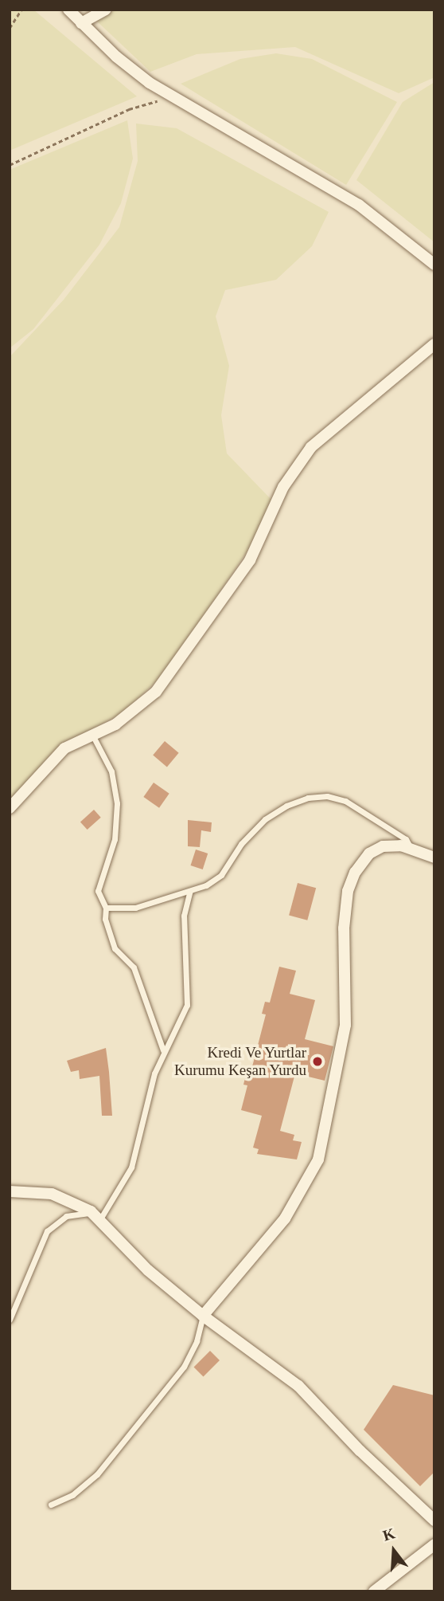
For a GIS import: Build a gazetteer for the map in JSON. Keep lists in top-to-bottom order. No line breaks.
{"places":["Kredi Ve Yurtlar Kurumu Keşan Yurdu"],"north":"top"}
